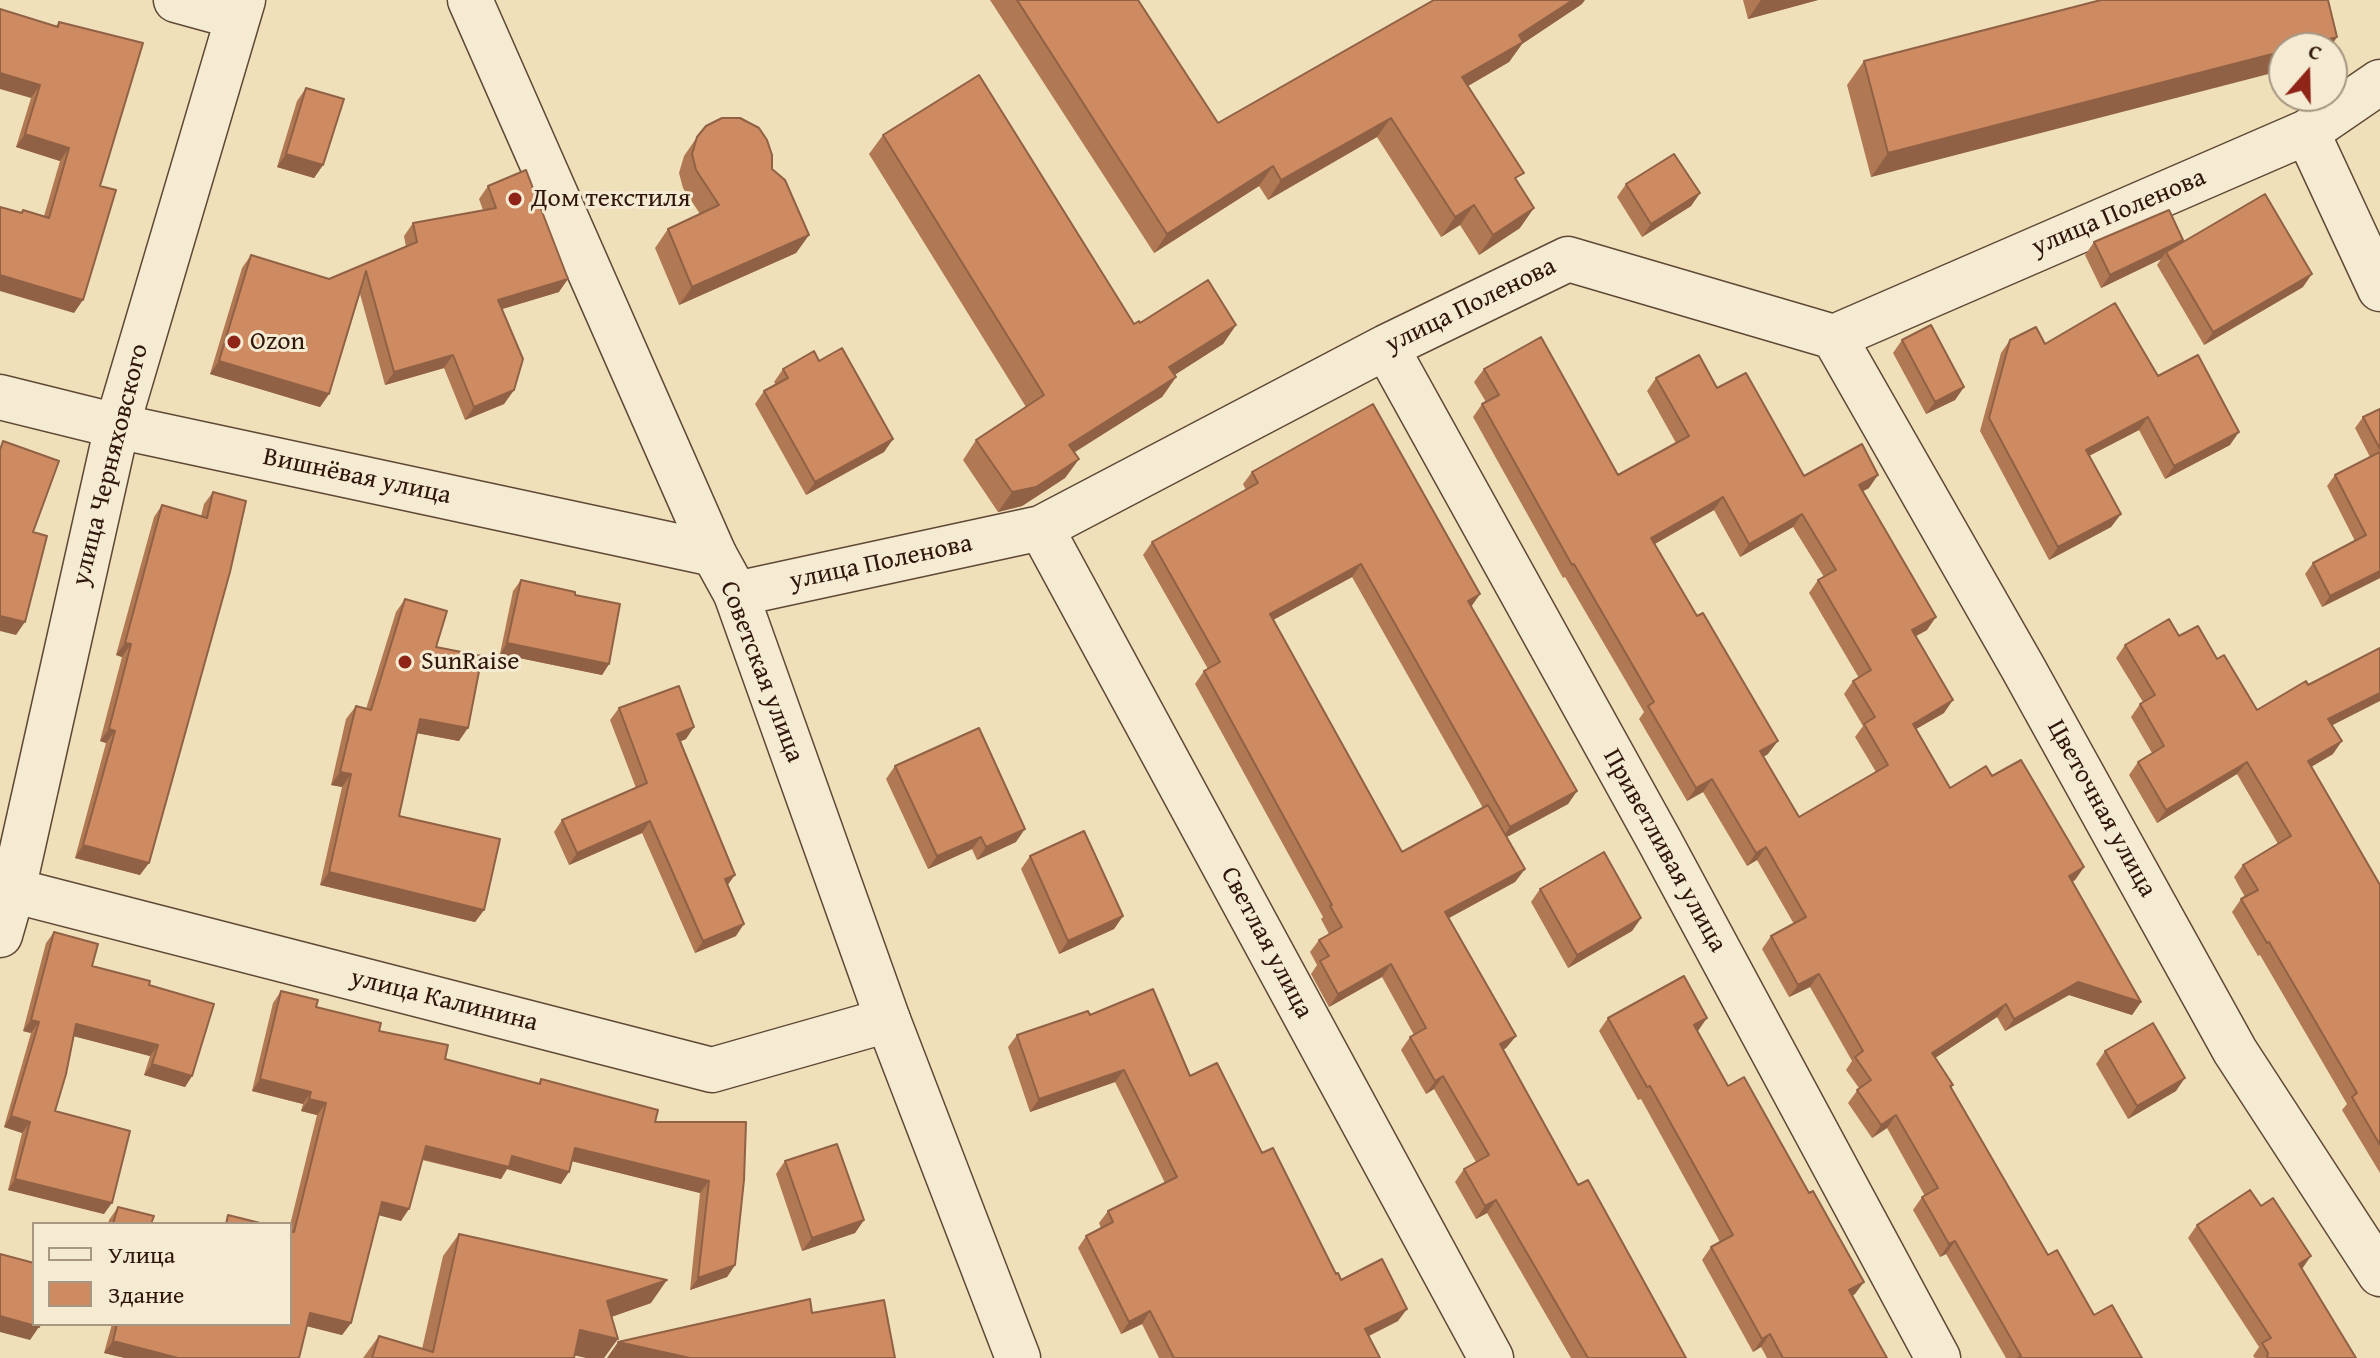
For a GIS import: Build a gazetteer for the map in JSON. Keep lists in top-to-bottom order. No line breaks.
{"streets":{"street":["улица Поленова","улица Черняховского","Вишнёвая улица","Советская улица","Цветочная улица","Приветливая улица","Светлая улица","улица Калинина"]},"crossings":[["улица Поленова","Советская улица"],["улица Поленова","Цветочная улица"],["улица Поленова","Приветливая улица"],["улица Поленова","Светлая улица"],["улица Черняховского","Вишнёвая улица"],["улица Черняховского","улица Калинина"],["Вишнёвая улица","Советская улица"],["Советская улица","улица Калинина"]],"places":["Дом текстиля","Ozon","SunRaise"],"legend":["Улица","Здание"],"north":"top"}
